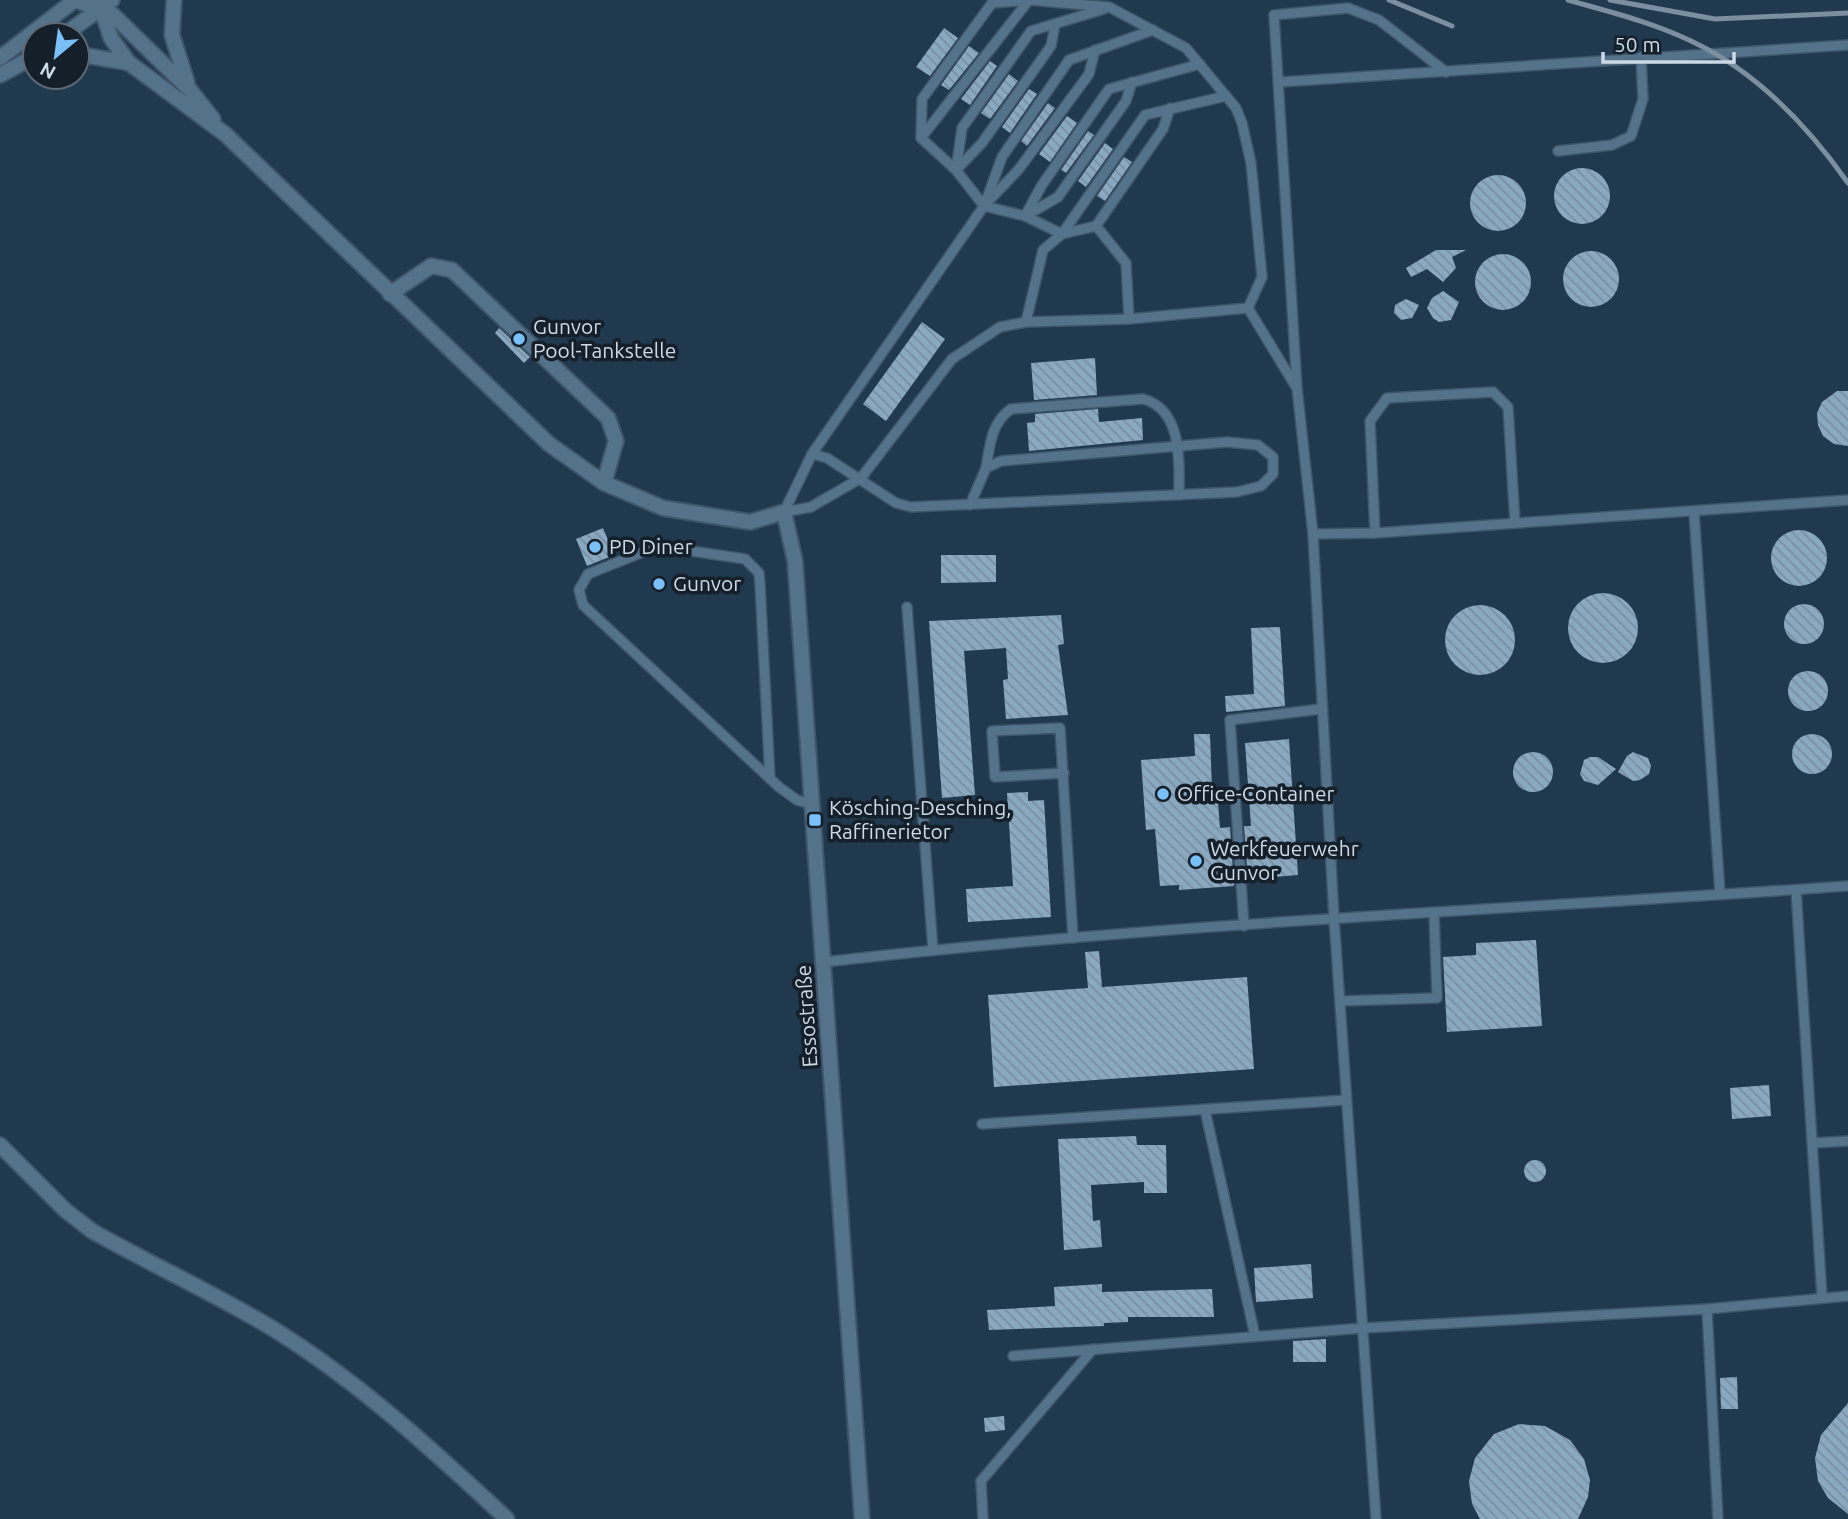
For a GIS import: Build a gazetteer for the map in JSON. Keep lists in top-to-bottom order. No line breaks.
{"streets":{"street":["Essostraße"]},"places":{"other":["Gunvor Pool-Tankstelle","PD Diner","Gunvor","Office-Container","Werkfeuerwehr Gunvor"],"transit":["Kösching-Desching, Raffinerietor"]},"scale_bar":"50 m","north":"bottom left"}
